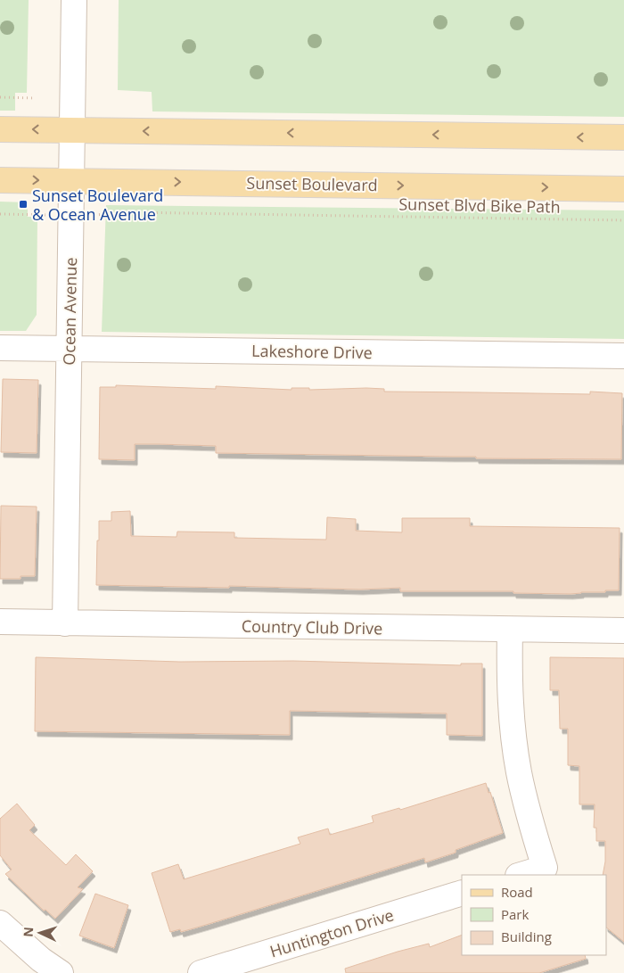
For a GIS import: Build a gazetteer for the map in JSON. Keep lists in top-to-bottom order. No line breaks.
{"streets":{"main road":["Sunset Boulevard"],"street":["Ocean Avenue","Lakeshore Drive","Country Club Drive","Huntington Drive"],"path":["Sunset Blvd Bike Path"]},"crossings":[["Sunset Boulevard","Ocean Avenue"],["Ocean Avenue","Lakeshore Drive"],["Ocean Avenue","Country Club Drive"]],"places":{"transit":["Sunset Boulevard & Ocean Avenue"]},"legend":["Road","Park","Building"],"north":"left"}
